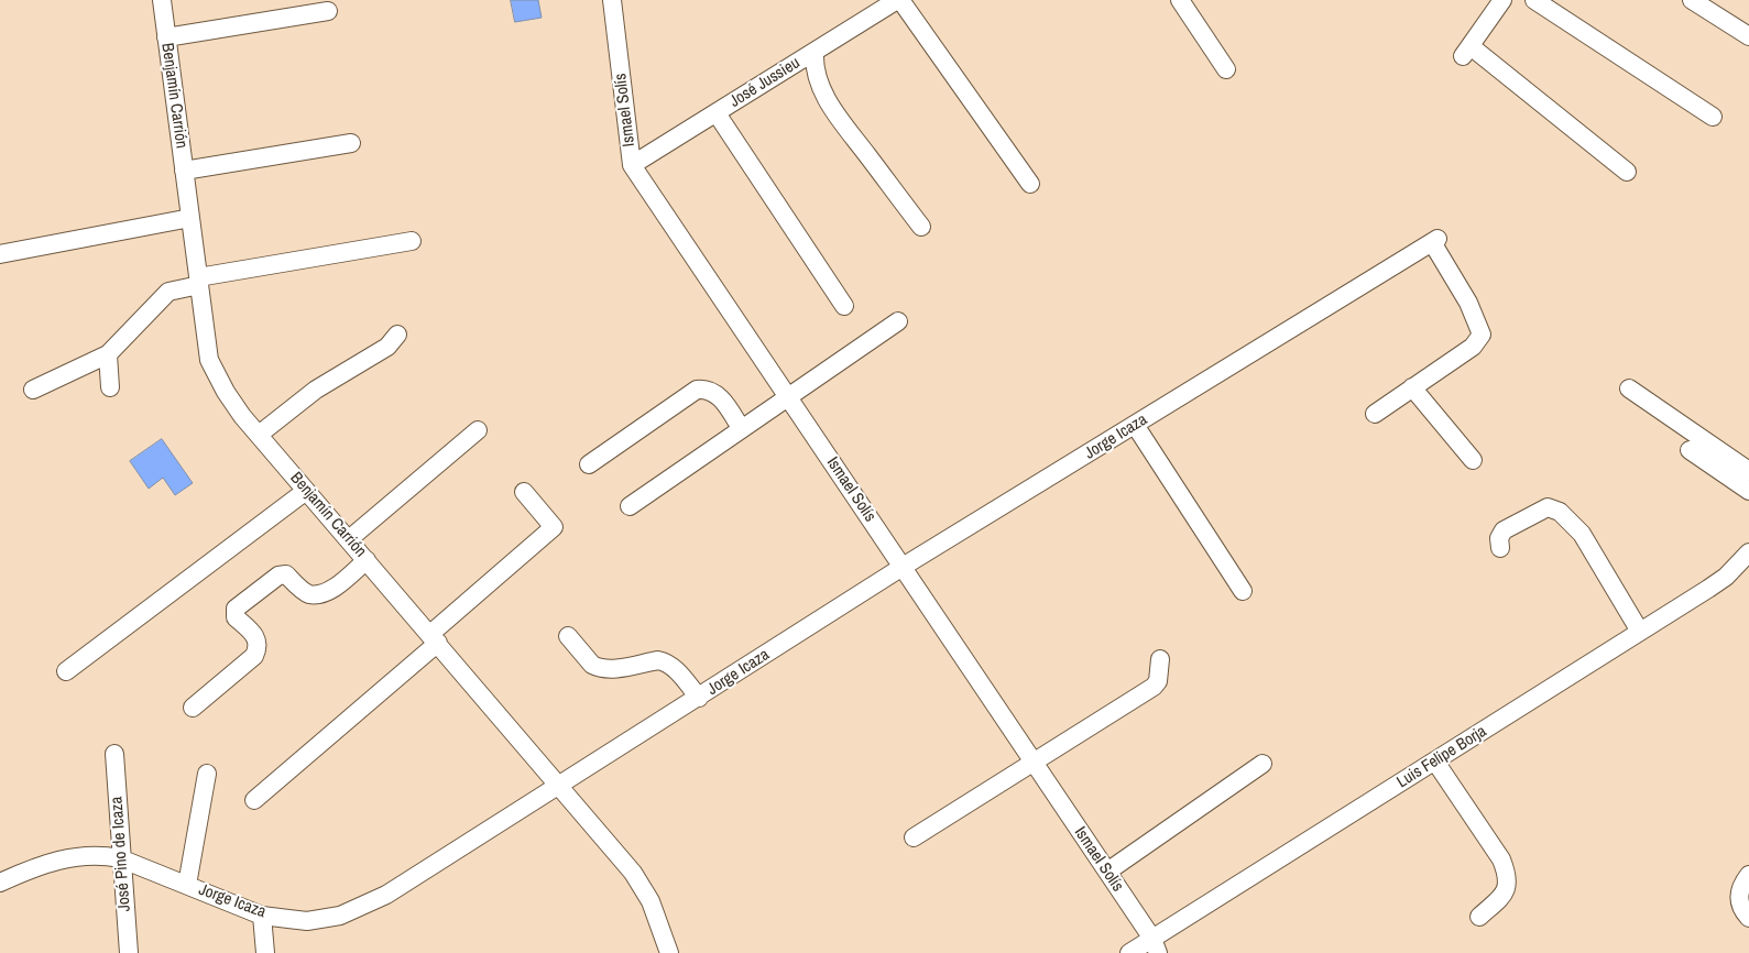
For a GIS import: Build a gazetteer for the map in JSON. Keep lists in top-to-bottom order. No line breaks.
{"streets":{"street":["José Jussieu","Benjamín Carrión","Ismael Solís","Jorge Icaza","Luis Felipe Borja","José Pino de Icaza"]},"crossings":[["José Jussieu","Ismael Solís"],["Benjamín Carrión","Jorge Icaza"],["Ismael Solís","Jorge Icaza"],["Ismael Solís","Luis Felipe Borja"],["Jorge Icaza","José Pino de Icaza"]]}
